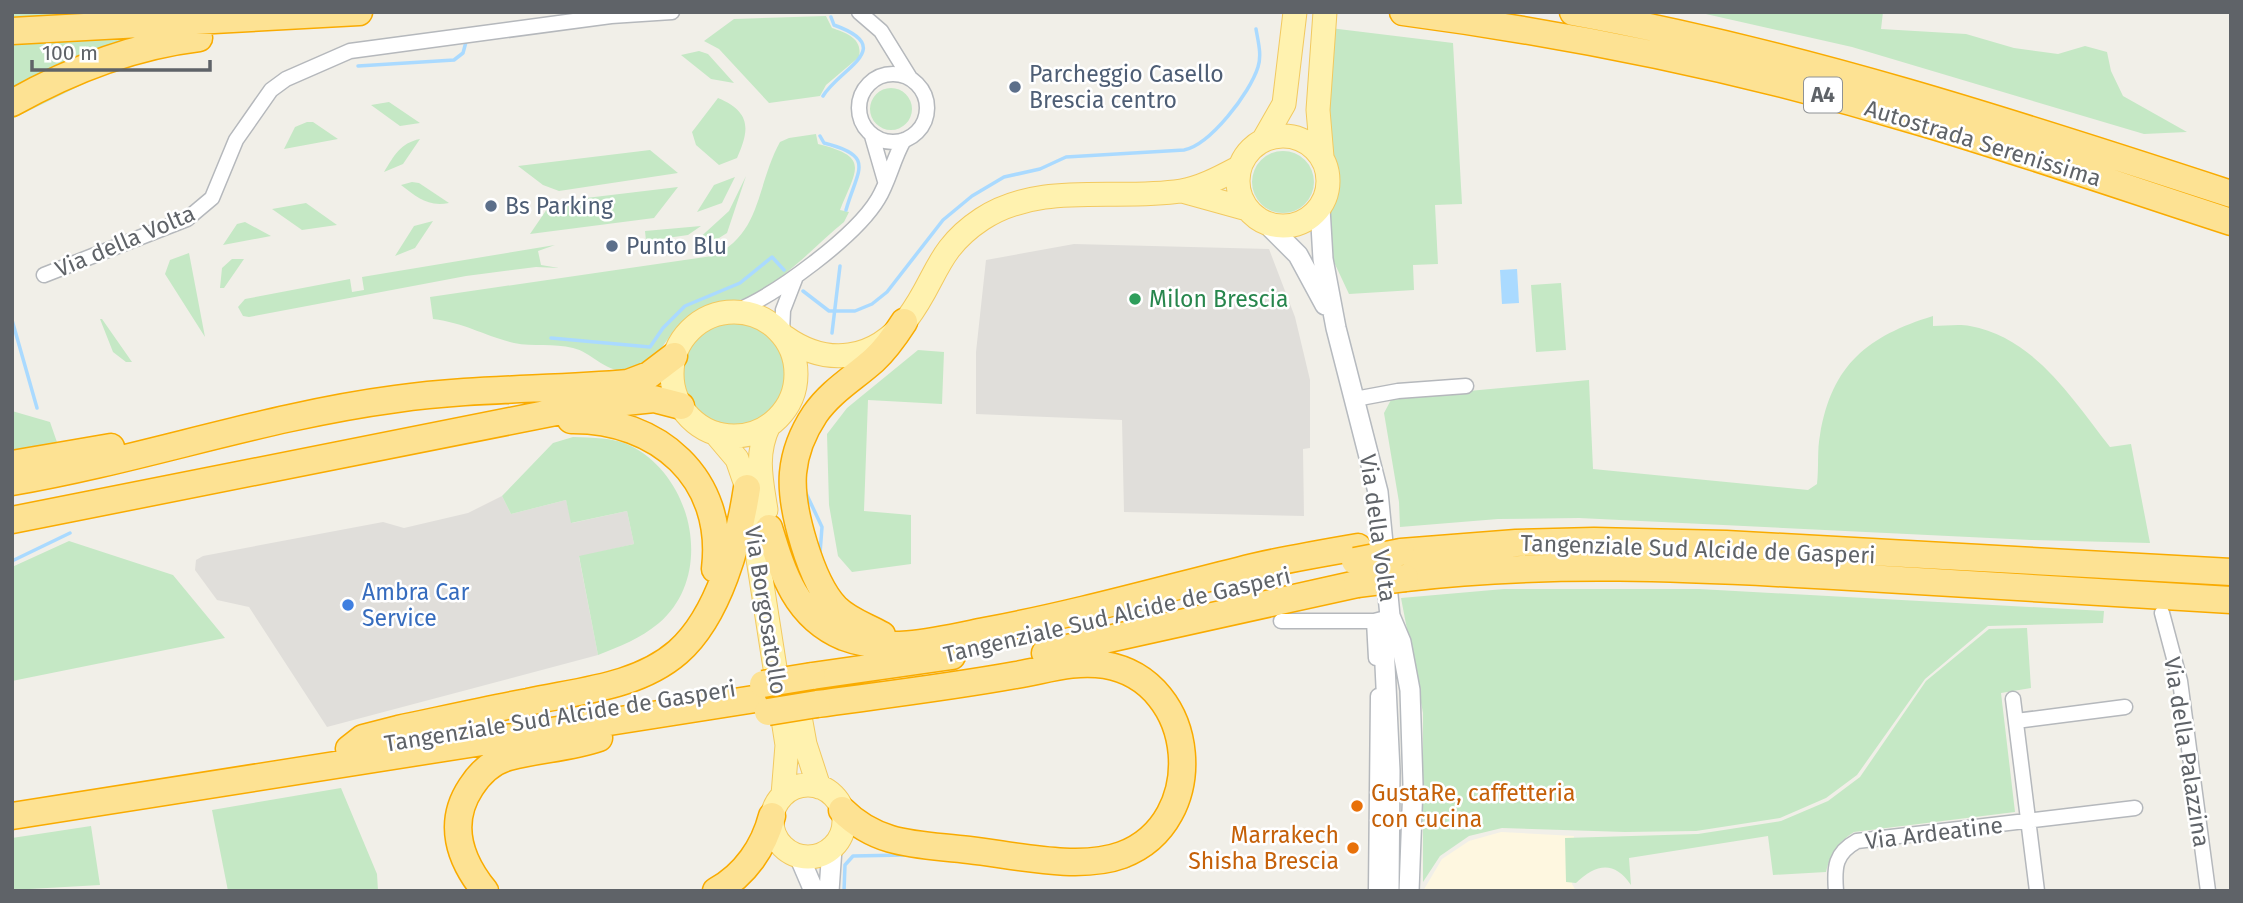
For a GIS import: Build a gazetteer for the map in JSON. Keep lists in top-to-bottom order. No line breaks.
{"streets":{"highway":["A4","Autostrada Serenissima","Tangenziale Sud Alcide de Gasperi"],"main road":["Via della Volta","Via Borgosatollo"],"street":["Via della Palazzina","Via Ardeatine"]},"crossings":[["Via della Volta","Via Borgosatollo"],["Tangenziale Sud Alcide de Gasperi","Via della Palazzina"]],"places":["Parcheggio Casello Brescia centro","Bs Parking","Punto Blu","Milon Brescia","Ambra Car Service","GustaRe, caffetteria con cucina","Marrakech Shisha Brescia"],"scale_bar":"100 m"}
